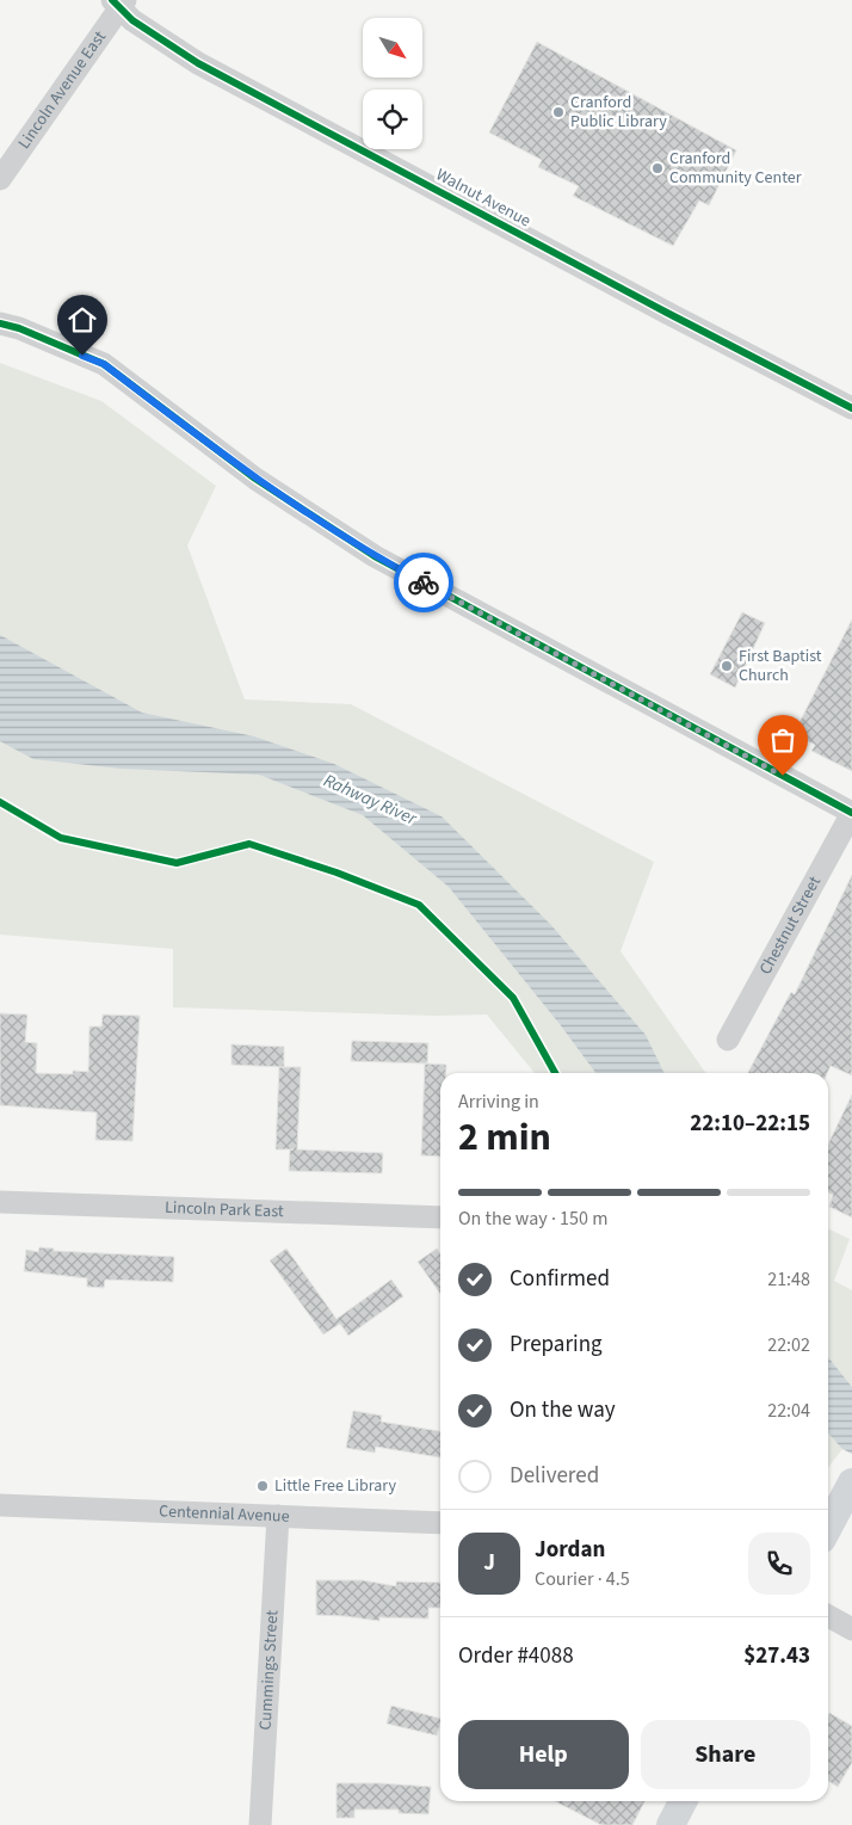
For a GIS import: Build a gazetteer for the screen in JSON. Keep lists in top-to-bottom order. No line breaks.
{"streets":{"street":["Lincoln Avenue East","Walnut Avenue","Chestnut Street","Lincoln Park East","Centennial Avenue","Cummings Street"]},"crossings":[["Lincoln Avenue East","Walnut Avenue"],["Centennial Avenue","Cummings Street"]],"water":["Rahway River"],"places":["Cranford Public Library","Cranford Community Center","First Baptist Church","Little Free Library"],"north":"bottom right","page":{"heading":["2 min","Arriving in","22:10–22:15"],"panel":["Jordan","Courier · 4.5","Order #4088","$27.43"],"bar":"On the way · 150 m","list":[["Confirmed","21:48"],["Preparing","22:02"],["On the way","22:04"],"Delivered"],"round":"J","buttons":["Help","Share"]}}
